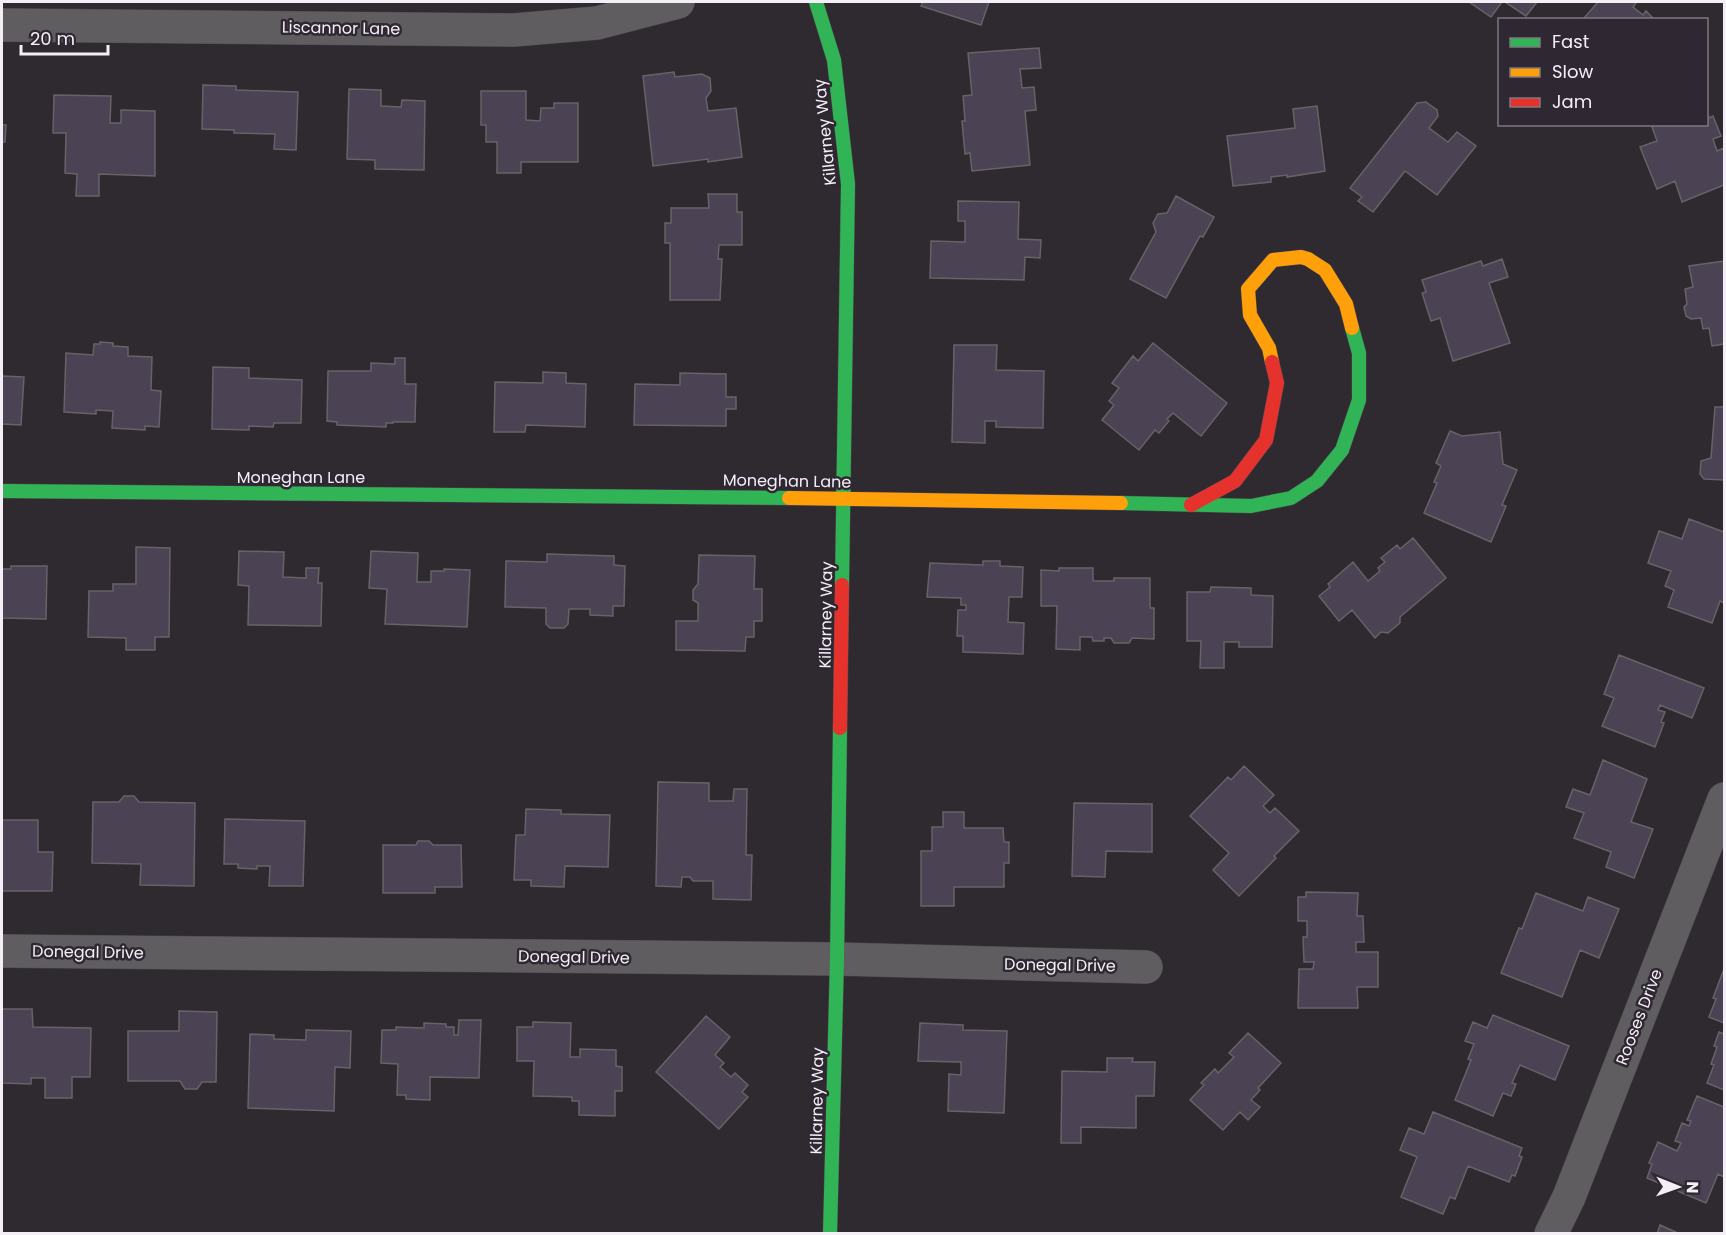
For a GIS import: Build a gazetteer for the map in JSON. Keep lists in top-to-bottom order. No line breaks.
{"streets":{"street":["Liscannor Lane","Killarney Way","Moneghan Lane","Donegal Drive","Rooses Drive"]},"crossings":[["Killarney Way","Moneghan Lane"],["Killarney Way","Donegal Drive"]],"legend":["Fast","Slow","Jam"],"scale_bar":"20 m","north":"right"}
